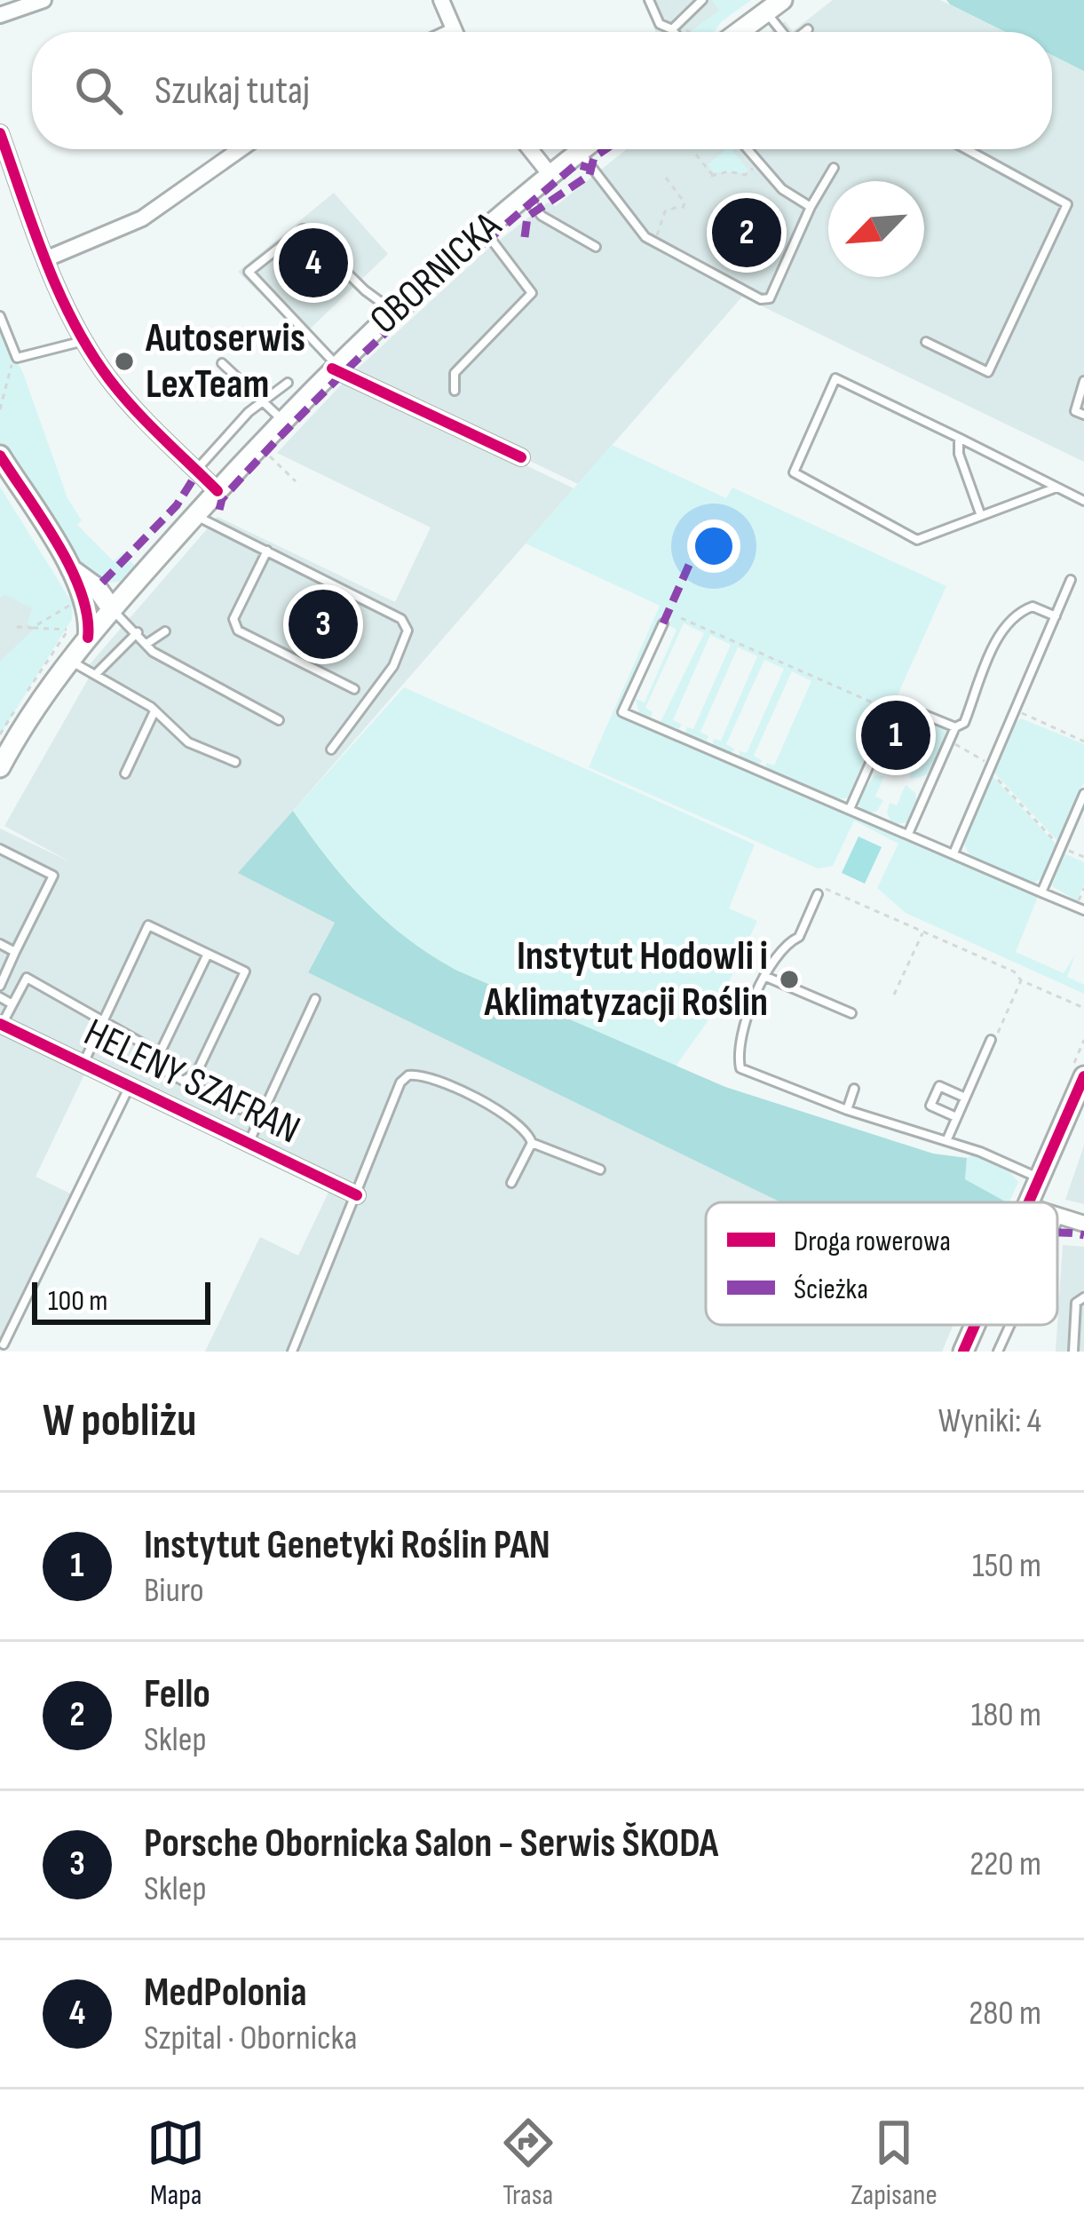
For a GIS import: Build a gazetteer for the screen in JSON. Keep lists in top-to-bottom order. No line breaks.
{"streets":{"main road":["OBORNICKA"],"street":["HELENY SZAFRAN"]},"places":["Autoserwis LexTeam","Instytut Hodowli i Aklimatyzacji Roślin"],"legend":["Droga rowerowa","Ścieżka"],"scale_bar":"100 m","north":"bottom left","page":{"search":"Szukaj tutaj","pins":["2","4","3","1"],"scale":"100 m","heading":["W pobliżu","Wyniki: 4"],"list":[{"mark":"1","name":"Instytut Genetyki Roślin PAN","note":"Biuro","value":"150 m"},{"mark":"2","name":"Fello","note":"Sklep","value":"180 m"},{"mark":"3","name":"Porsche Obornicka Salon - Serwis ŠKODA","note":"Sklep","value":"220 m"},{"mark":"4","name":"MedPolonia","note":"Szpital · Obornicka","value":"280 m"}],"nav":["Mapa","Trasa","Zapisane"]}}
